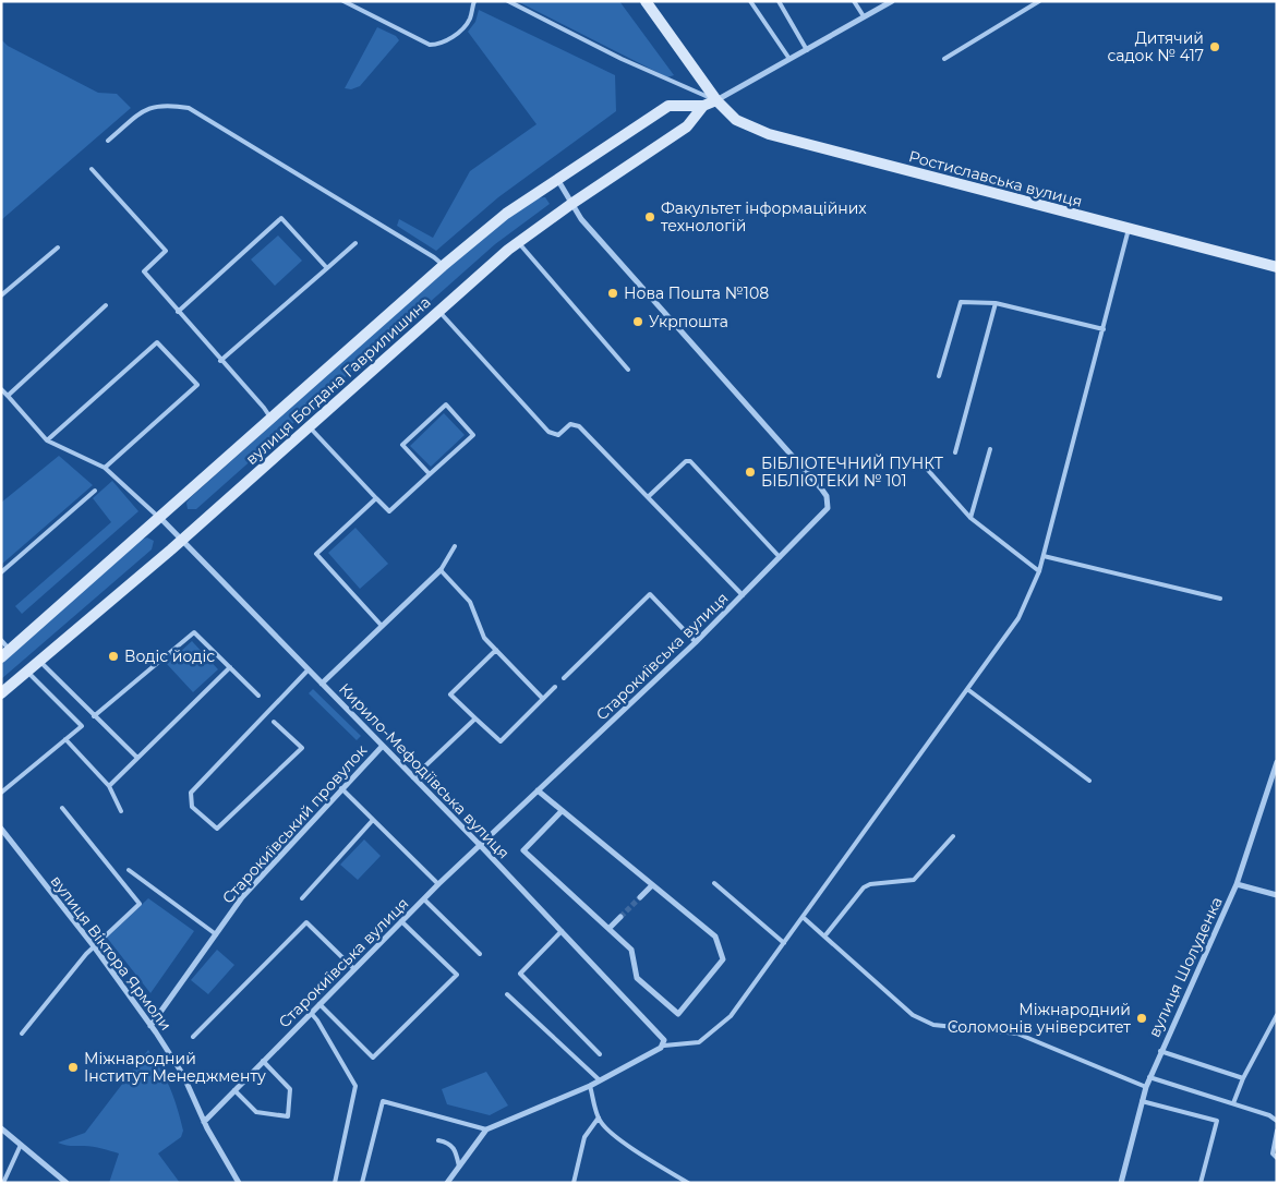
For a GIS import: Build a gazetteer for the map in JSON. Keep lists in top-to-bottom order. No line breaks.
{"streets":{"street":["Ростиславська вулиця","вулиця Богдана Гаврилишина","Старокиївська вулиця","Кирило-Мефодіївська вулиця","Старокиївський провулок","вулиця Віктора Ярмоли","вулиця Шолуденка"]},"crossings":[["Ростиславська вулиця","вулиця Богдана Гаврилишина"],["вулиця Богдана Гаврилишина","Старокиївська вулиця"],["вулиця Богдана Гаврилишина","Кирило-Мефодіївська вулиця"],["Старокиївська вулиця","Кирило-Мефодіївська вулиця"],["Старокиївська вулиця","вулиця Віктора Ярмоли"],["Кирило-Мефодіївська вулиця","Старокиївський провулок"],["Старокиївський провулок","вулиця Віктора Ярмоли"]],"places":["Дитячий садок № 417","Факультет інформаційних технологій","Нова Пошта №108","Укрпошта","БІБЛІОТЕЧНИЙ ПУНКТ БІБЛІОТЕКИ № 101","Водіс йодіс","Міжнародний Соломонів університет","Міжнародний Інститут Менеджменту"]}
